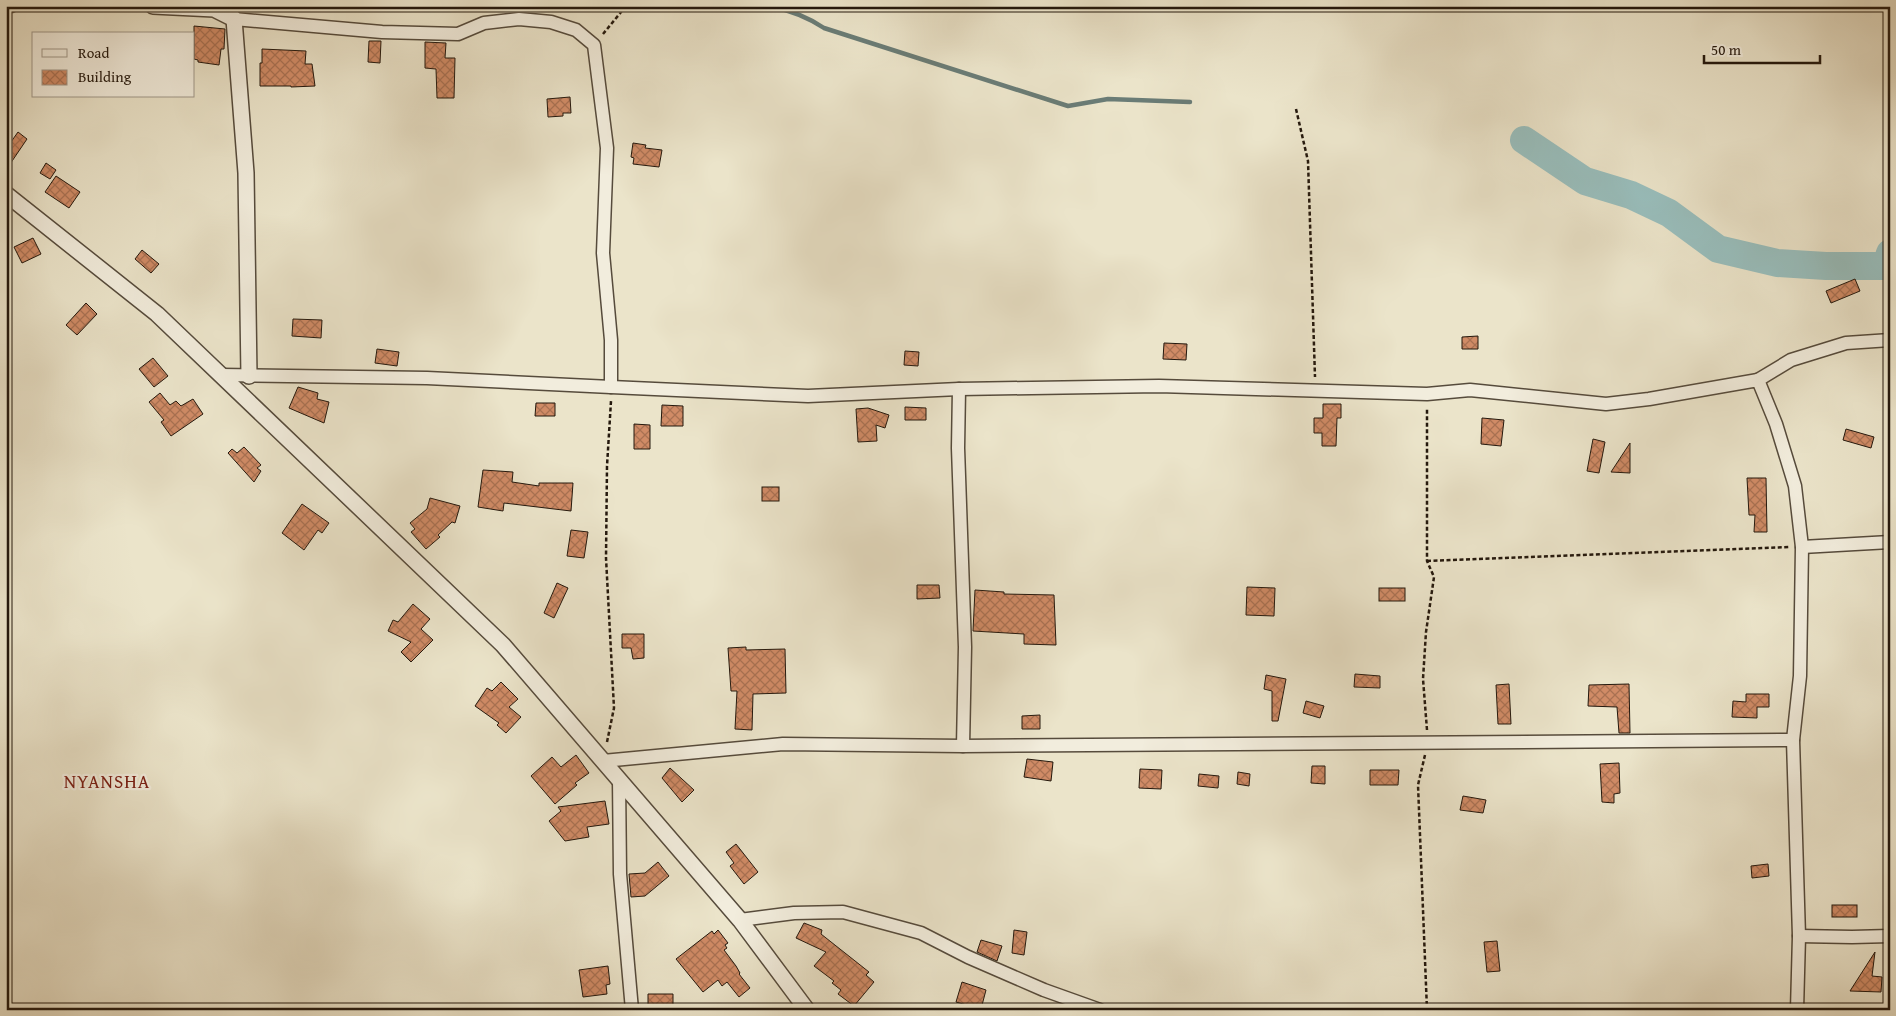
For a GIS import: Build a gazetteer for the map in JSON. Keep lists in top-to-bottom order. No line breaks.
{"districts":["NYANSHA"],"legend":["Road","Building"],"scale_bar":"50 m"}
